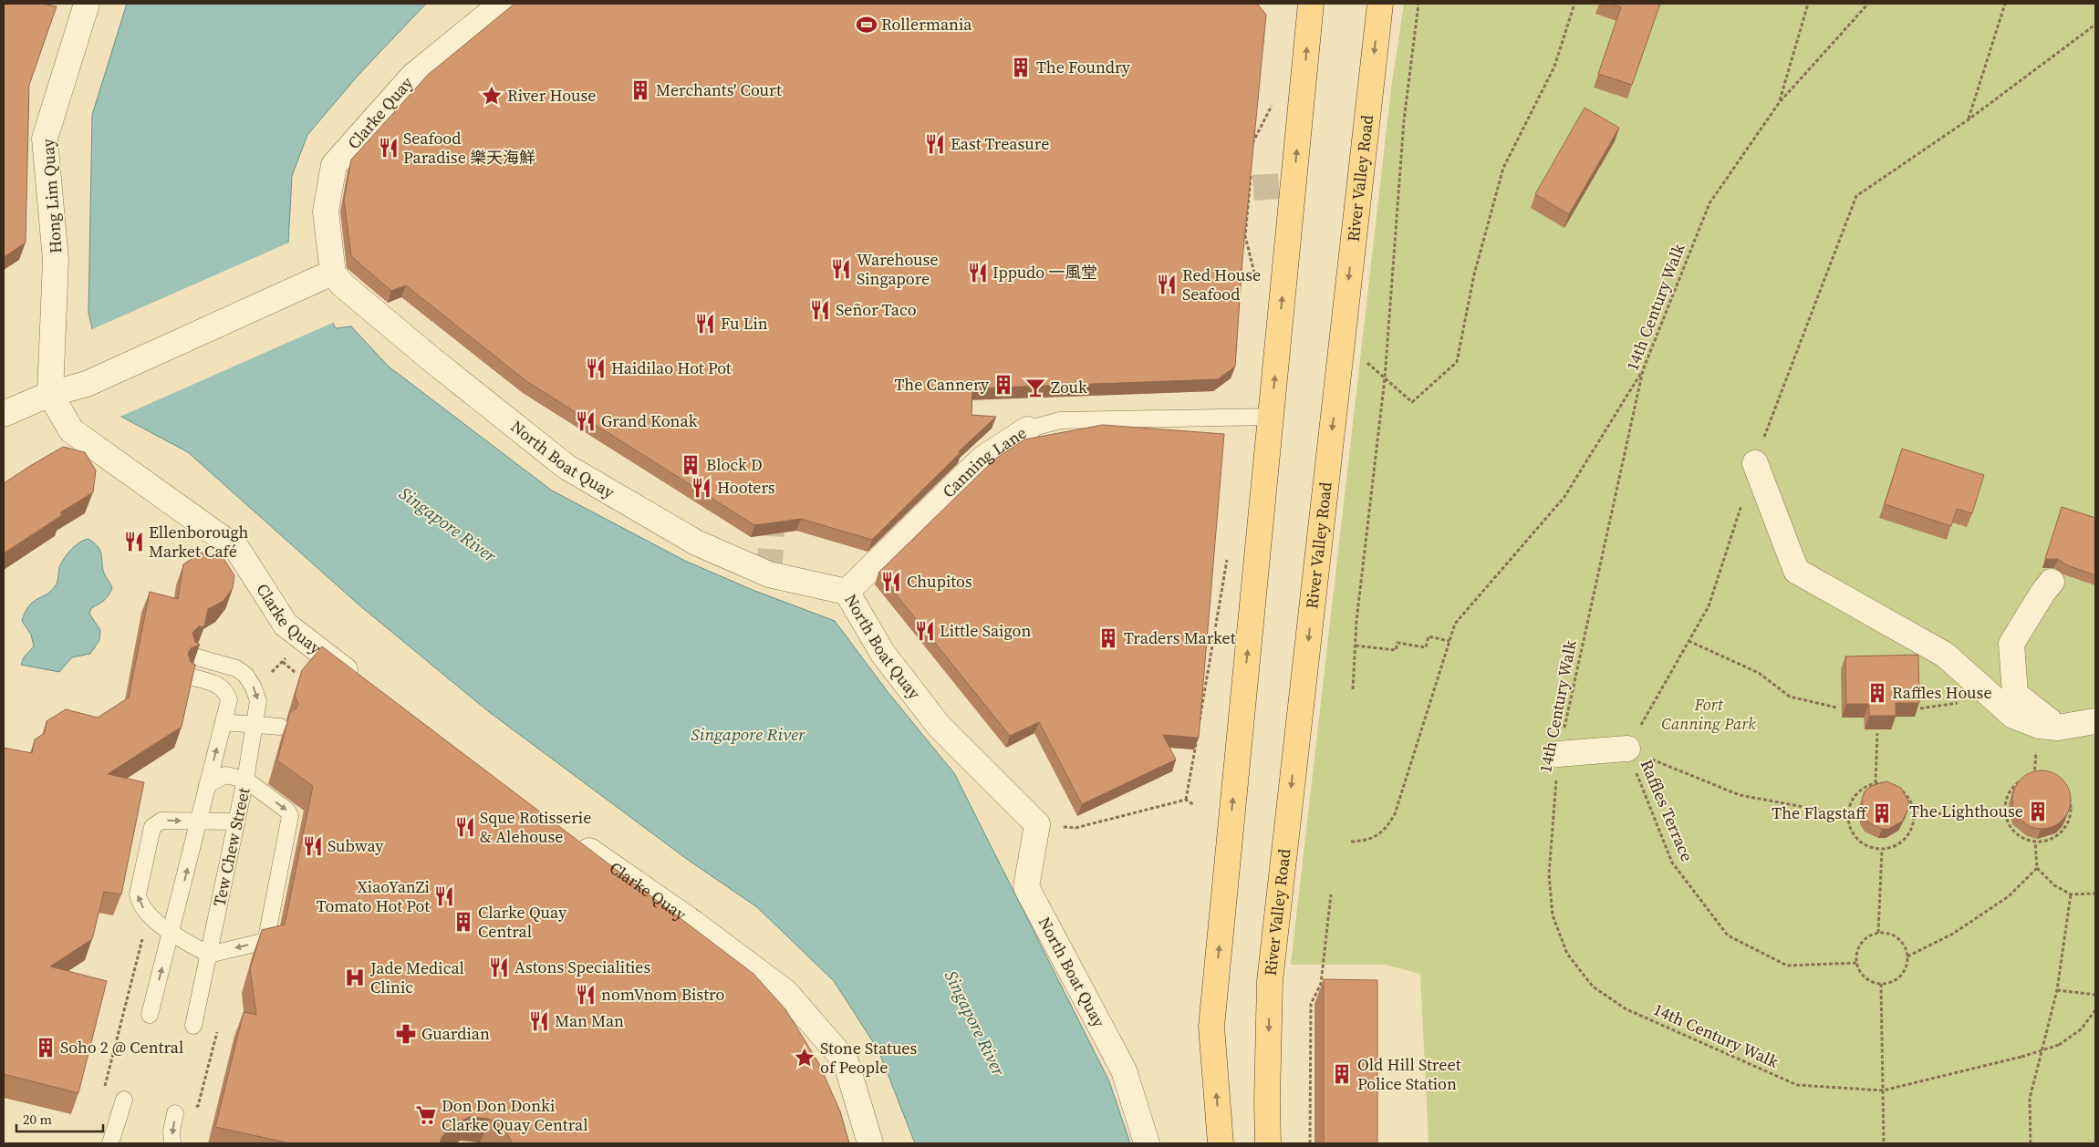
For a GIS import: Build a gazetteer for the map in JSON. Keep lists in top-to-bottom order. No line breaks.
{"streets":{"main road":["River Valley Road"],"street":["Clarke Quay","Hong Lim Quay","North Boat Quay","Canning Lane"],"lane":["Tew Chew Street"],"path":["14th Century Walk","Raffles Terrace"]},"crossings":[["Clarke Quay","Hong Lim Quay"],["Clarke Quay","North Boat Quay"],["North Boat Quay","Canning Lane"]],"water":["Singapore River"],"parks":["Fort Canning Park"],"places":{"sports":["Rollermania"],"building":["The Foundry","Merchants' Court","The Cannery","Block D","Traders Market","Raffles House","The Lighthouse","The Flagstaff","Clarke Quay Central","Soho 2 @ Central","Old Hill Street Police Station"],"place":["River House","Stone Statues of People"],"restaurant":["East Treasure","Seafood Paradise 樂天海鮮","Warehouse Singapore","Ippudo 一風堂","Red House Seafood","Señor Taco","Fu Lin","Haidilao Hot Pot","Grand Konak","Hooters","Ellenborough Market Café","Chupitos","Little Saigon","Sque Rotisserie & Alehouse","Subway","XiaoYanZi Tomato Hot Pot","Astons Specialities","nomVnom Bistro","Man Man"],"bar":["Zouk"],"hospital":["Jade Medical Clinic"],"pharmacy":["Guardian"],"supermarket":["Don Don Donki Clarke Quay Central"]},"scale_bar":"20 m"}
